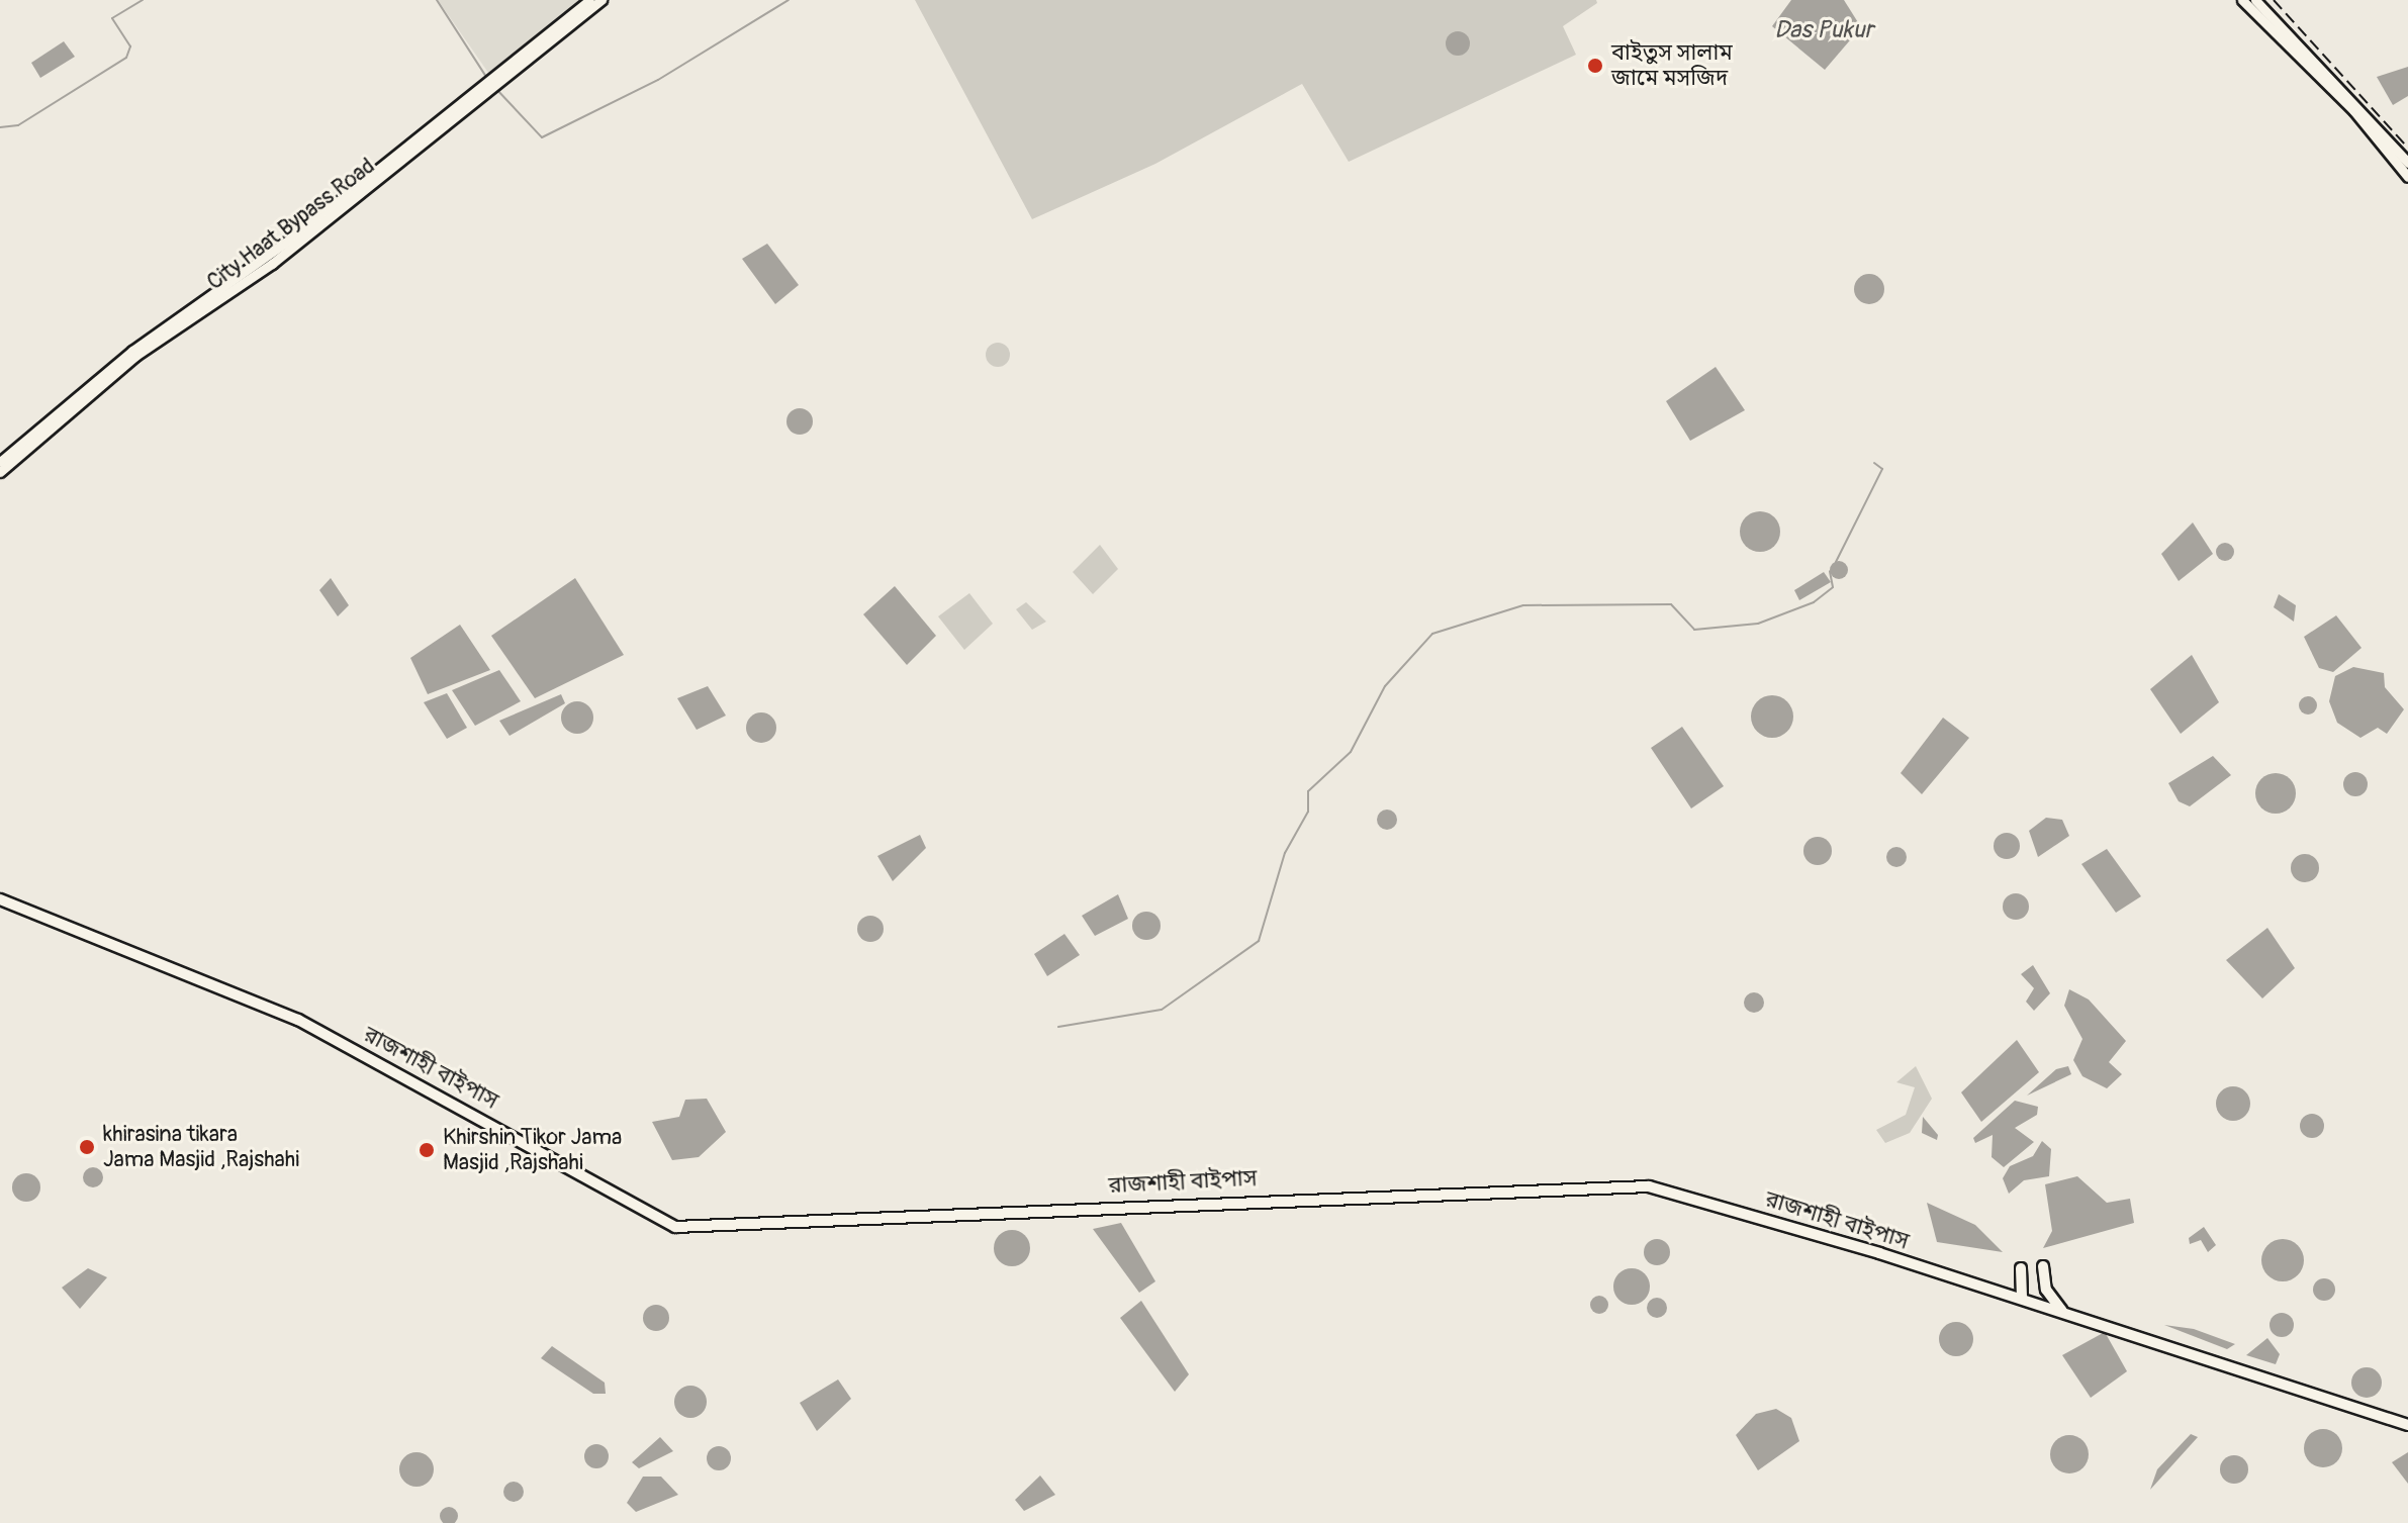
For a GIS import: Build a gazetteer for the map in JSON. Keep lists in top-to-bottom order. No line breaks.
{"streets":{"highway":["রাজশাহী বাইপাস"],"main road":["City Haat Bypass Road"]},"water":["Das Pukur"],"places":["বাইতুস সালাম জামে মসজিদ","khirasina tikara Jama Masjid ,Rajshahi","Khirshin Tikor Jama Masjid ,Rajshahi"]}
